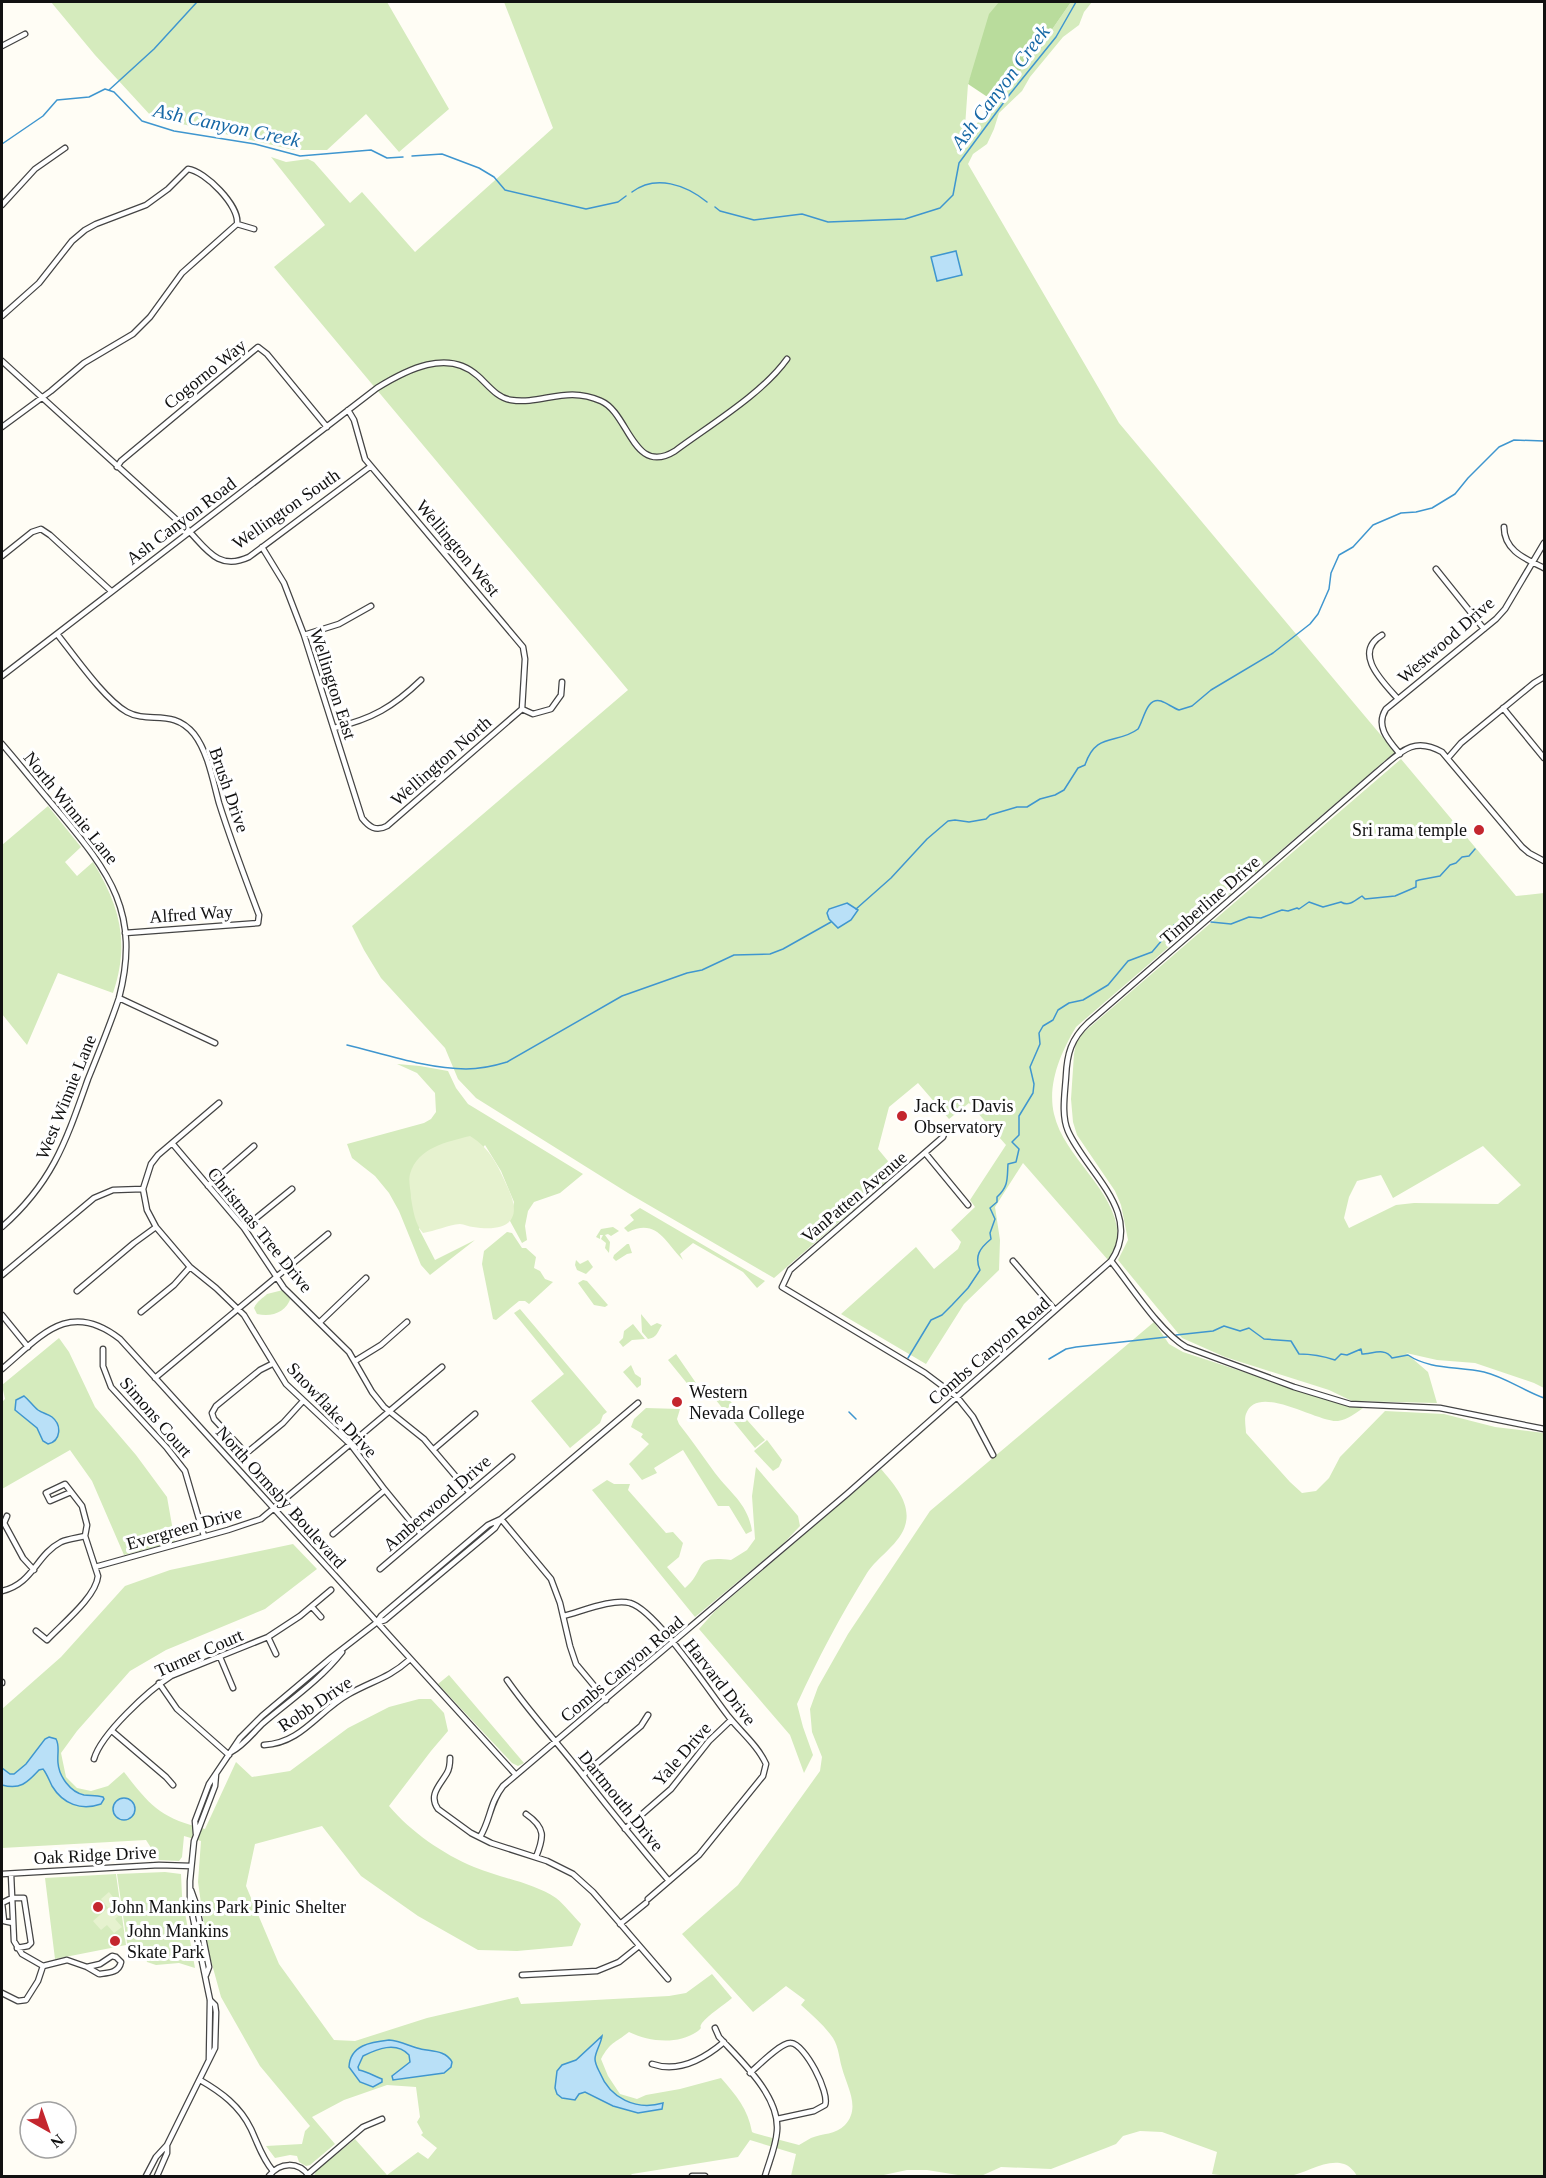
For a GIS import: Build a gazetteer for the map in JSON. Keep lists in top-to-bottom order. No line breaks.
{"streets":{"street":["Cogorno Way","Wellington South","Ash Canyon Road","Wellington West","Westwood Drive","Wellington East","Wellington North","Brush Drive","North Winnie Lane","Timberline Drive","Alfred Way","West Winnie Lane","VanPatten Avenue","Christmas Tree Drive","Combs Canyon Road","Snowflake Drive","Simons Court","North Ormsby Boulevard","Amberwood Drive","Evergreen Drive","Turner Court","Harvard Drive","Robb Drive","Yale Drive","Dartmouth Drive","Oak Ridge Drive"]},"crossings":[["Cogorno Way","Wellington South"],["Cogorno Way","Ash Canyon Road"],["Wellington South","Ash Canyon Road"],["Wellington South","Wellington West"],["Wellington South","Wellington East"],["Ash Canyon Road","Wellington West"],["Ash Canyon Road","Brush Drive"],["Wellington West","Wellington North"],["Westwood Drive","Timberline Drive"],["Wellington East","Wellington North"],["Brush Drive","Alfred Way"],["North Winnie Lane","Alfred Way"],["North Winnie Lane","West Winnie Lane"],["Timberline Drive","Combs Canyon Road"],["VanPatten Avenue","Combs Canyon Road"],["Christmas Tree Drive","Amberwood Drive"],["Christmas Tree Drive","Evergreen Drive"],["Combs Canyon Road","North Ormsby Boulevard"],["Combs Canyon Road","Harvard Drive"],["Combs Canyon Road","Dartmouth Drive"],["Snowflake Drive","Amberwood Drive"],["Snowflake Drive","Evergreen Drive"],["Simons Court","Evergreen Drive"],["North Ormsby Boulevard","Evergreen Drive"],["North Ormsby Boulevard","Turner Court"],["North Ormsby Boulevard","Robb Drive"],["Harvard Drive","Yale Drive"],["Harvard Drive","Dartmouth Drive"],["Yale Drive","Dartmouth Drive"]],"water":["Ash Canyon Creek"],"places":["Sri rama temple","Jack C. Davis Observatory","Western Nevada College","John Mankins Park Pinic Shelter","John Mankins Skate Park"],"north":"bottom right"}
